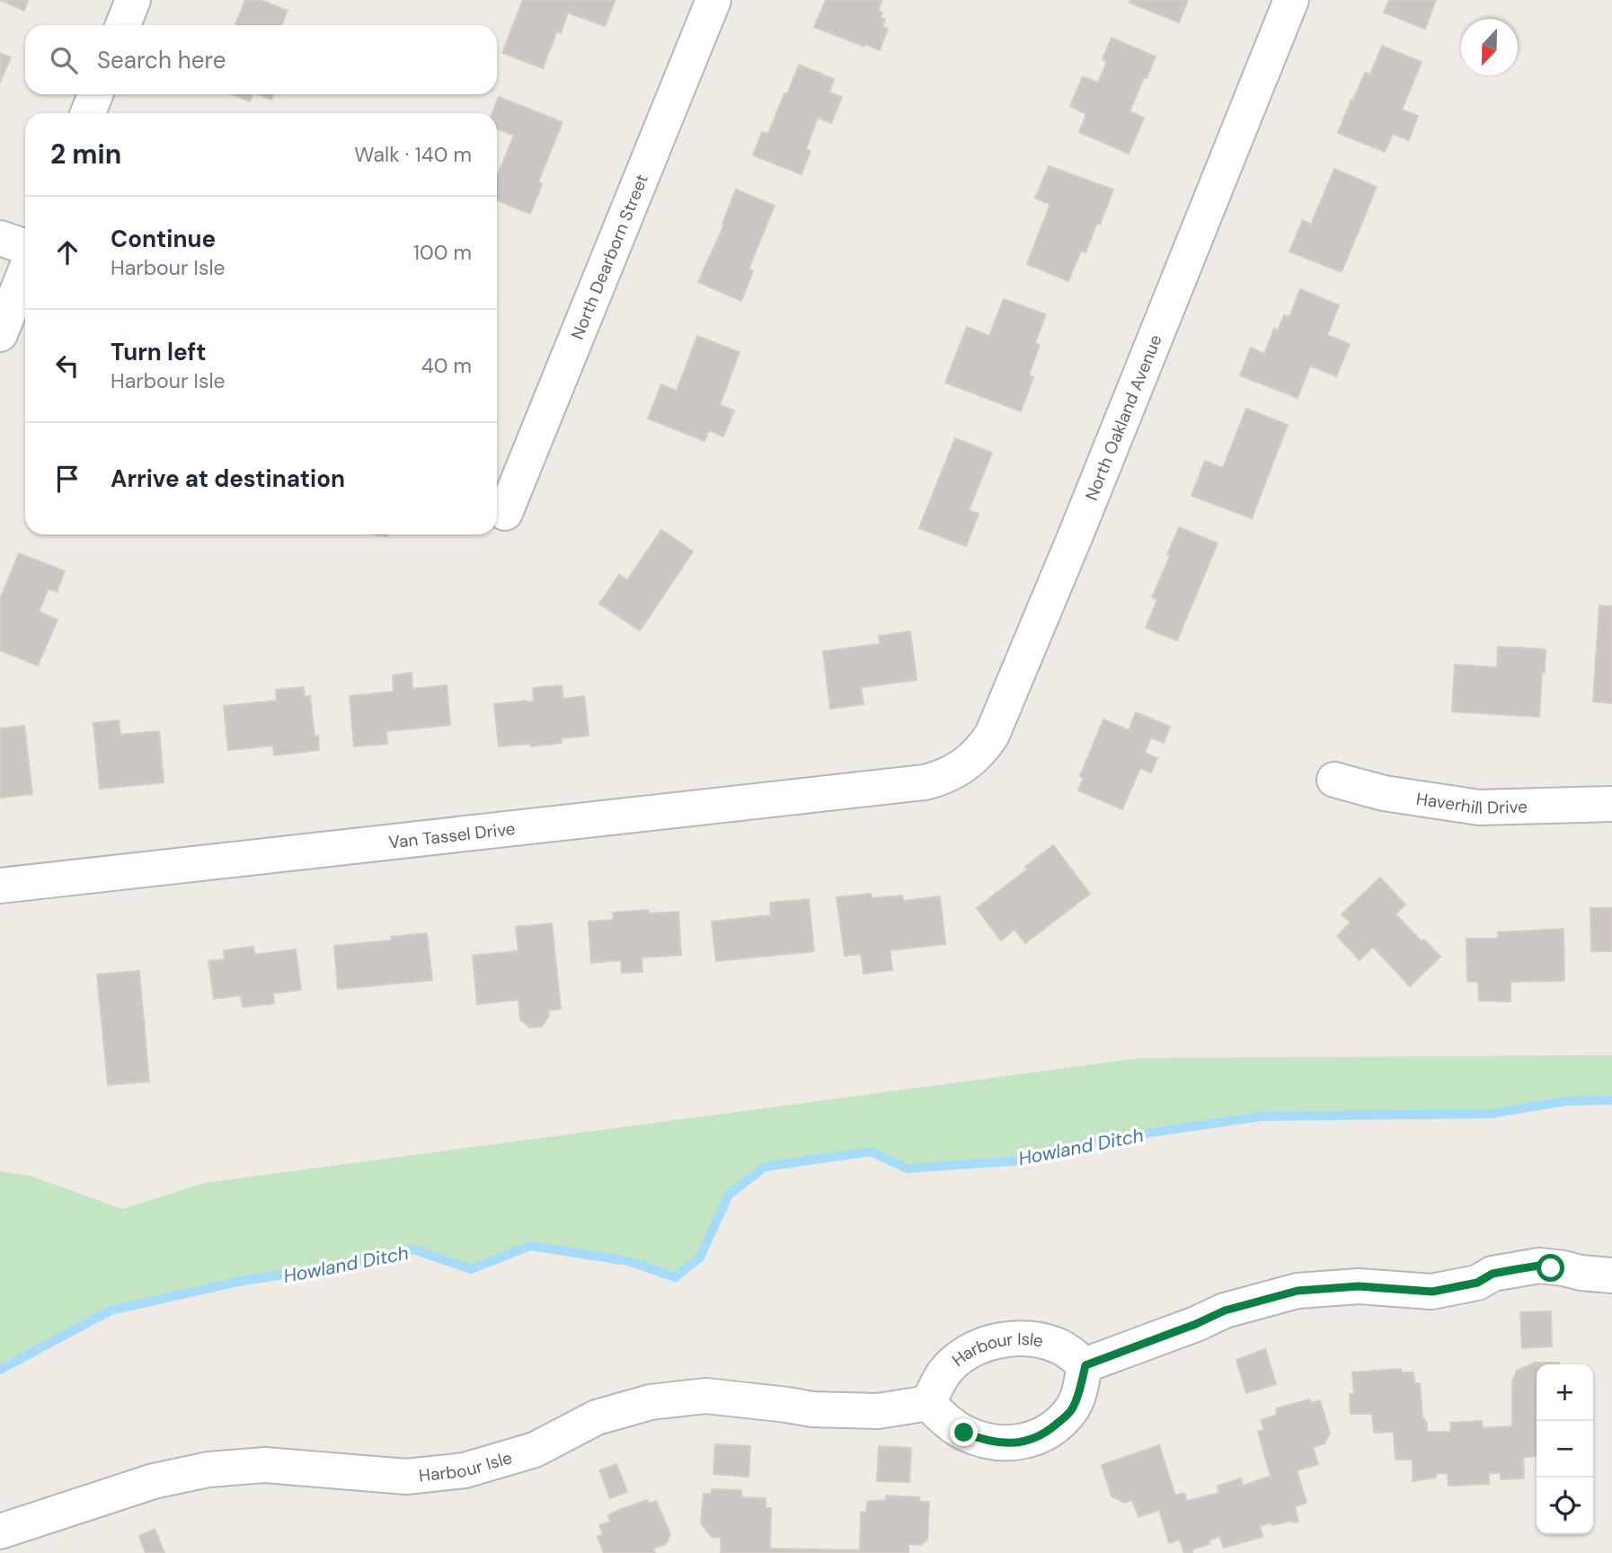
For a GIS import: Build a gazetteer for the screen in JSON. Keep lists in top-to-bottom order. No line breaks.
{"streets":{"street":["North Dearborn Street","North Oakland Avenue","Haverhill Drive","Van Tassel Drive","Harbour Isle"]},"crossings":[["North Oakland Avenue","Van Tassel Drive"]],"water":["Howland Ditch"],"north":"bottom","page":{"search":"Search here","heading":["2 min","Walk · 140 m"],"list":[["Continue","Harbour Isle","100 m"],["Turn left","Harbour Isle","40 m"],"Arrive at destination"],"map_buttons":["+","−"]}}
